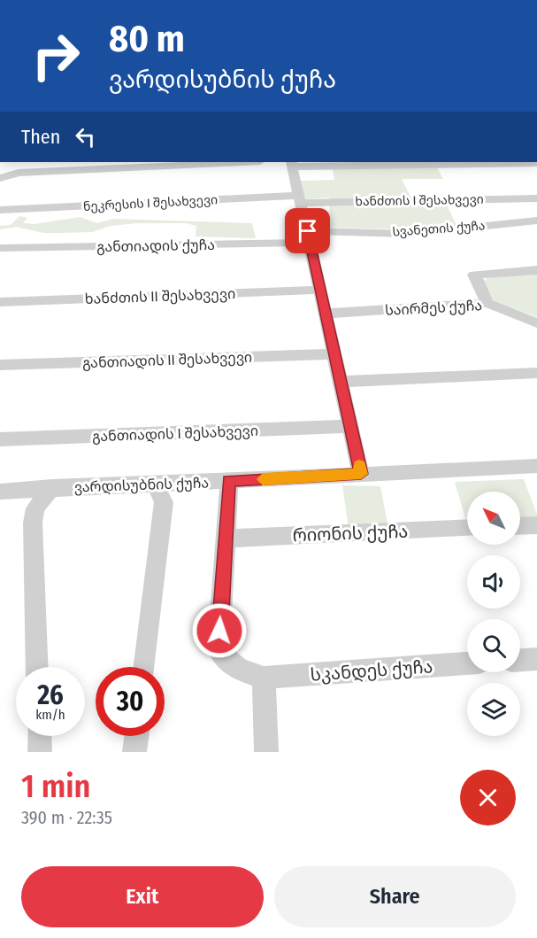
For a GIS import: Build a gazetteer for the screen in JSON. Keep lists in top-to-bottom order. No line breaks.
{"streets":{"street":["ხანძთის I შესახვევი","ნეკრესის I შესახვევი","სვანეთის ქუჩა","განთიადის ქუჩა","ხანძთის II შესახვევი","საირმეს ქუჩა","განთიადის II შესახვევი","განთიადის I შესახვევი","ვარდისუბნის ქუჩა","რიონის ქუჩა","სკანდეს ქუჩა"]},"crossings":[["ხანძთის I შესახვევი","ნეკრესის I შესახვევი"],["სვანეთის ქუჩა","განთიადის ქუჩა"]],"north":"top left","page":{"turn":["80 m","ვარდისუბნის ქუჩა"],"then":"Then","speed":"26 km/h","limit":"30","heading":["1 min","390 m · 22:35"],"buttons":["Exit","Share"]}}
